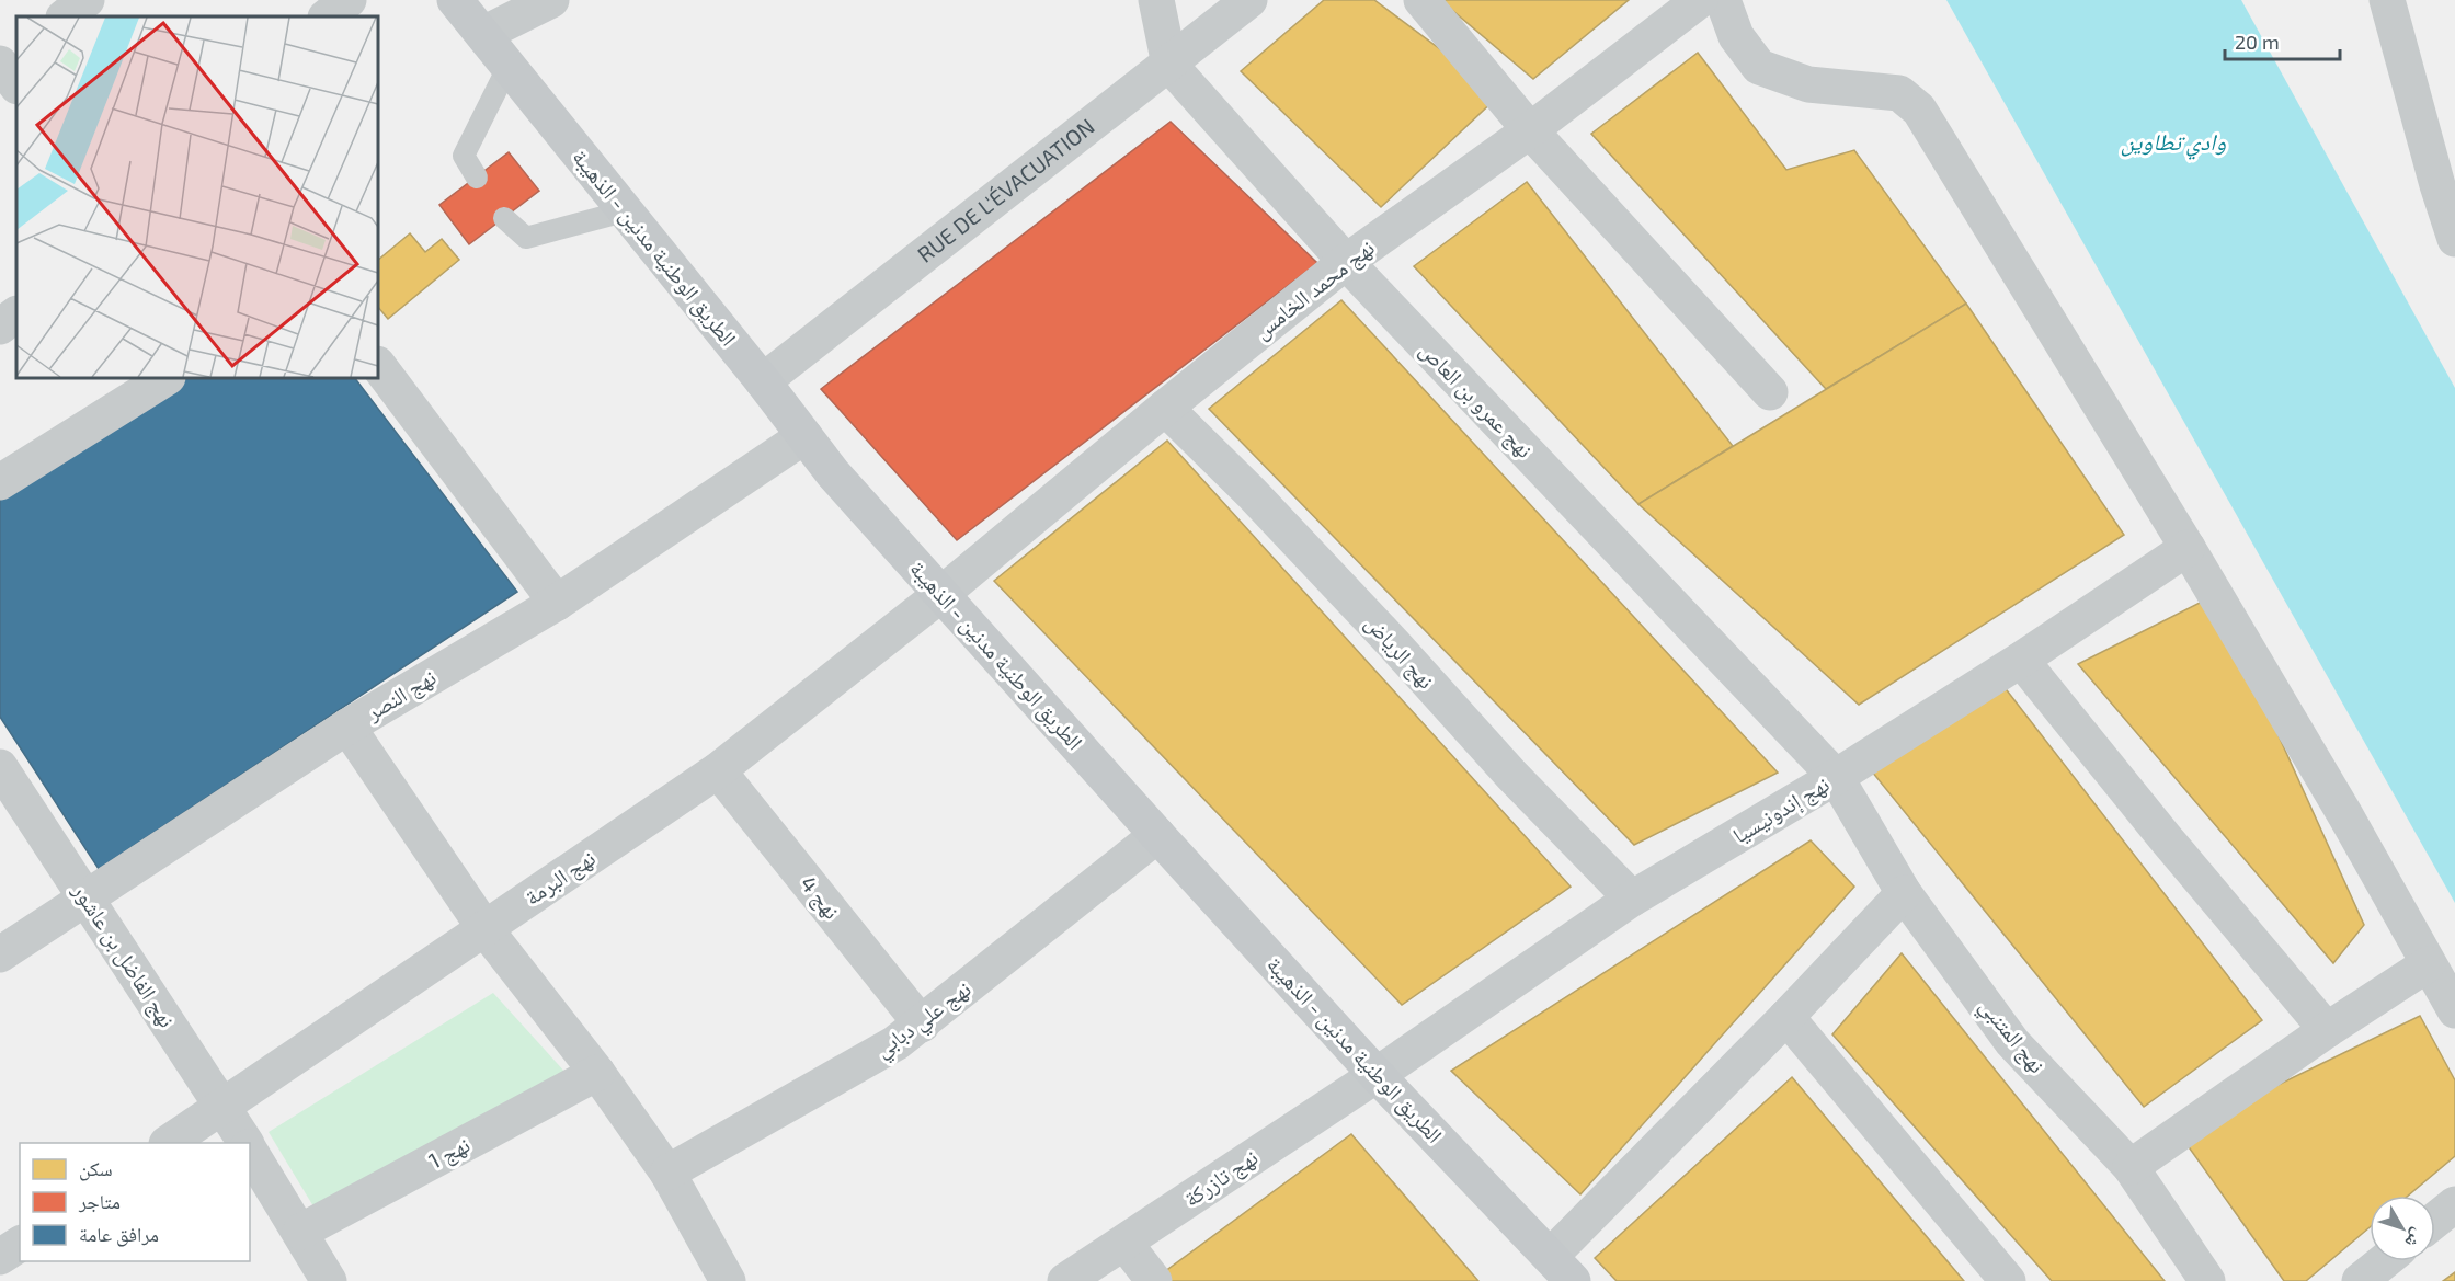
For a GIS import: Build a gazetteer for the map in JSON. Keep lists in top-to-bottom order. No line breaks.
{"streets":{"main road":["الطريق الوطنية مدنين - الذهيبة"],"street":["RUE DE L'ÉVACUATION","نهج محمد الخامس","نهج عمرو بن العاص","نهج الرياض","نهج النصر","نهج إندونيسيا","نهج البرمة","نهج 4","نهج الفاضل بن عاشور","نهج علي دبابي","نهج المتنبي","نهج 1","نهج تازركة"]},"crossings":[["RUE DE L'ÉVACUATION","الطريق الوطنية مدنين - الذهيبة"],["RUE DE L'ÉVACUATION","نهج عمرو بن العاص"],["الطريق الوطنية مدنين - الذهيبة","نهج محمد الخامس"],["الطريق الوطنية مدنين - الذهيبة","نهج النصر"],["الطريق الوطنية مدنين - الذهيبة","نهج إندونيسيا"],["الطريق الوطنية مدنين - الذهيبة","نهج البرمة"],["الطريق الوطنية مدنين - الذهيبة","نهج علي دبابي"],["الطريق الوطنية مدنين - الذهيبة","نهج تازركة"],["نهج محمد الخامس","نهج عمرو بن العاص"],["نهج محمد الخامس","نهج الرياض"],["نهج محمد الخامس","نهج البرمة"],["نهج عمرو بن العاص","نهج إندونيسيا"],["نهج عمرو بن العاص","نهج المتنبي"],["نهج الرياض","نهج إندونيسيا"],["نهج النصر","نهج الفاضل بن عاشور"],["نهج إندونيسيا","نهج المتنبي"],["نهج إندونيسيا","نهج تازركة"],["نهج البرمة","نهج 4"],["نهج البرمة","نهج الفاضل بن عاشور"],["نهج 4","نهج علي دبابي"],["نهج الفاضل بن عاشور","نهج 1"]],"water":["وادي تطاوين"],"legend":["سكن","متاجر","مرافق عامة"],"scale_bar":"20 m","north":"bottom right"}
